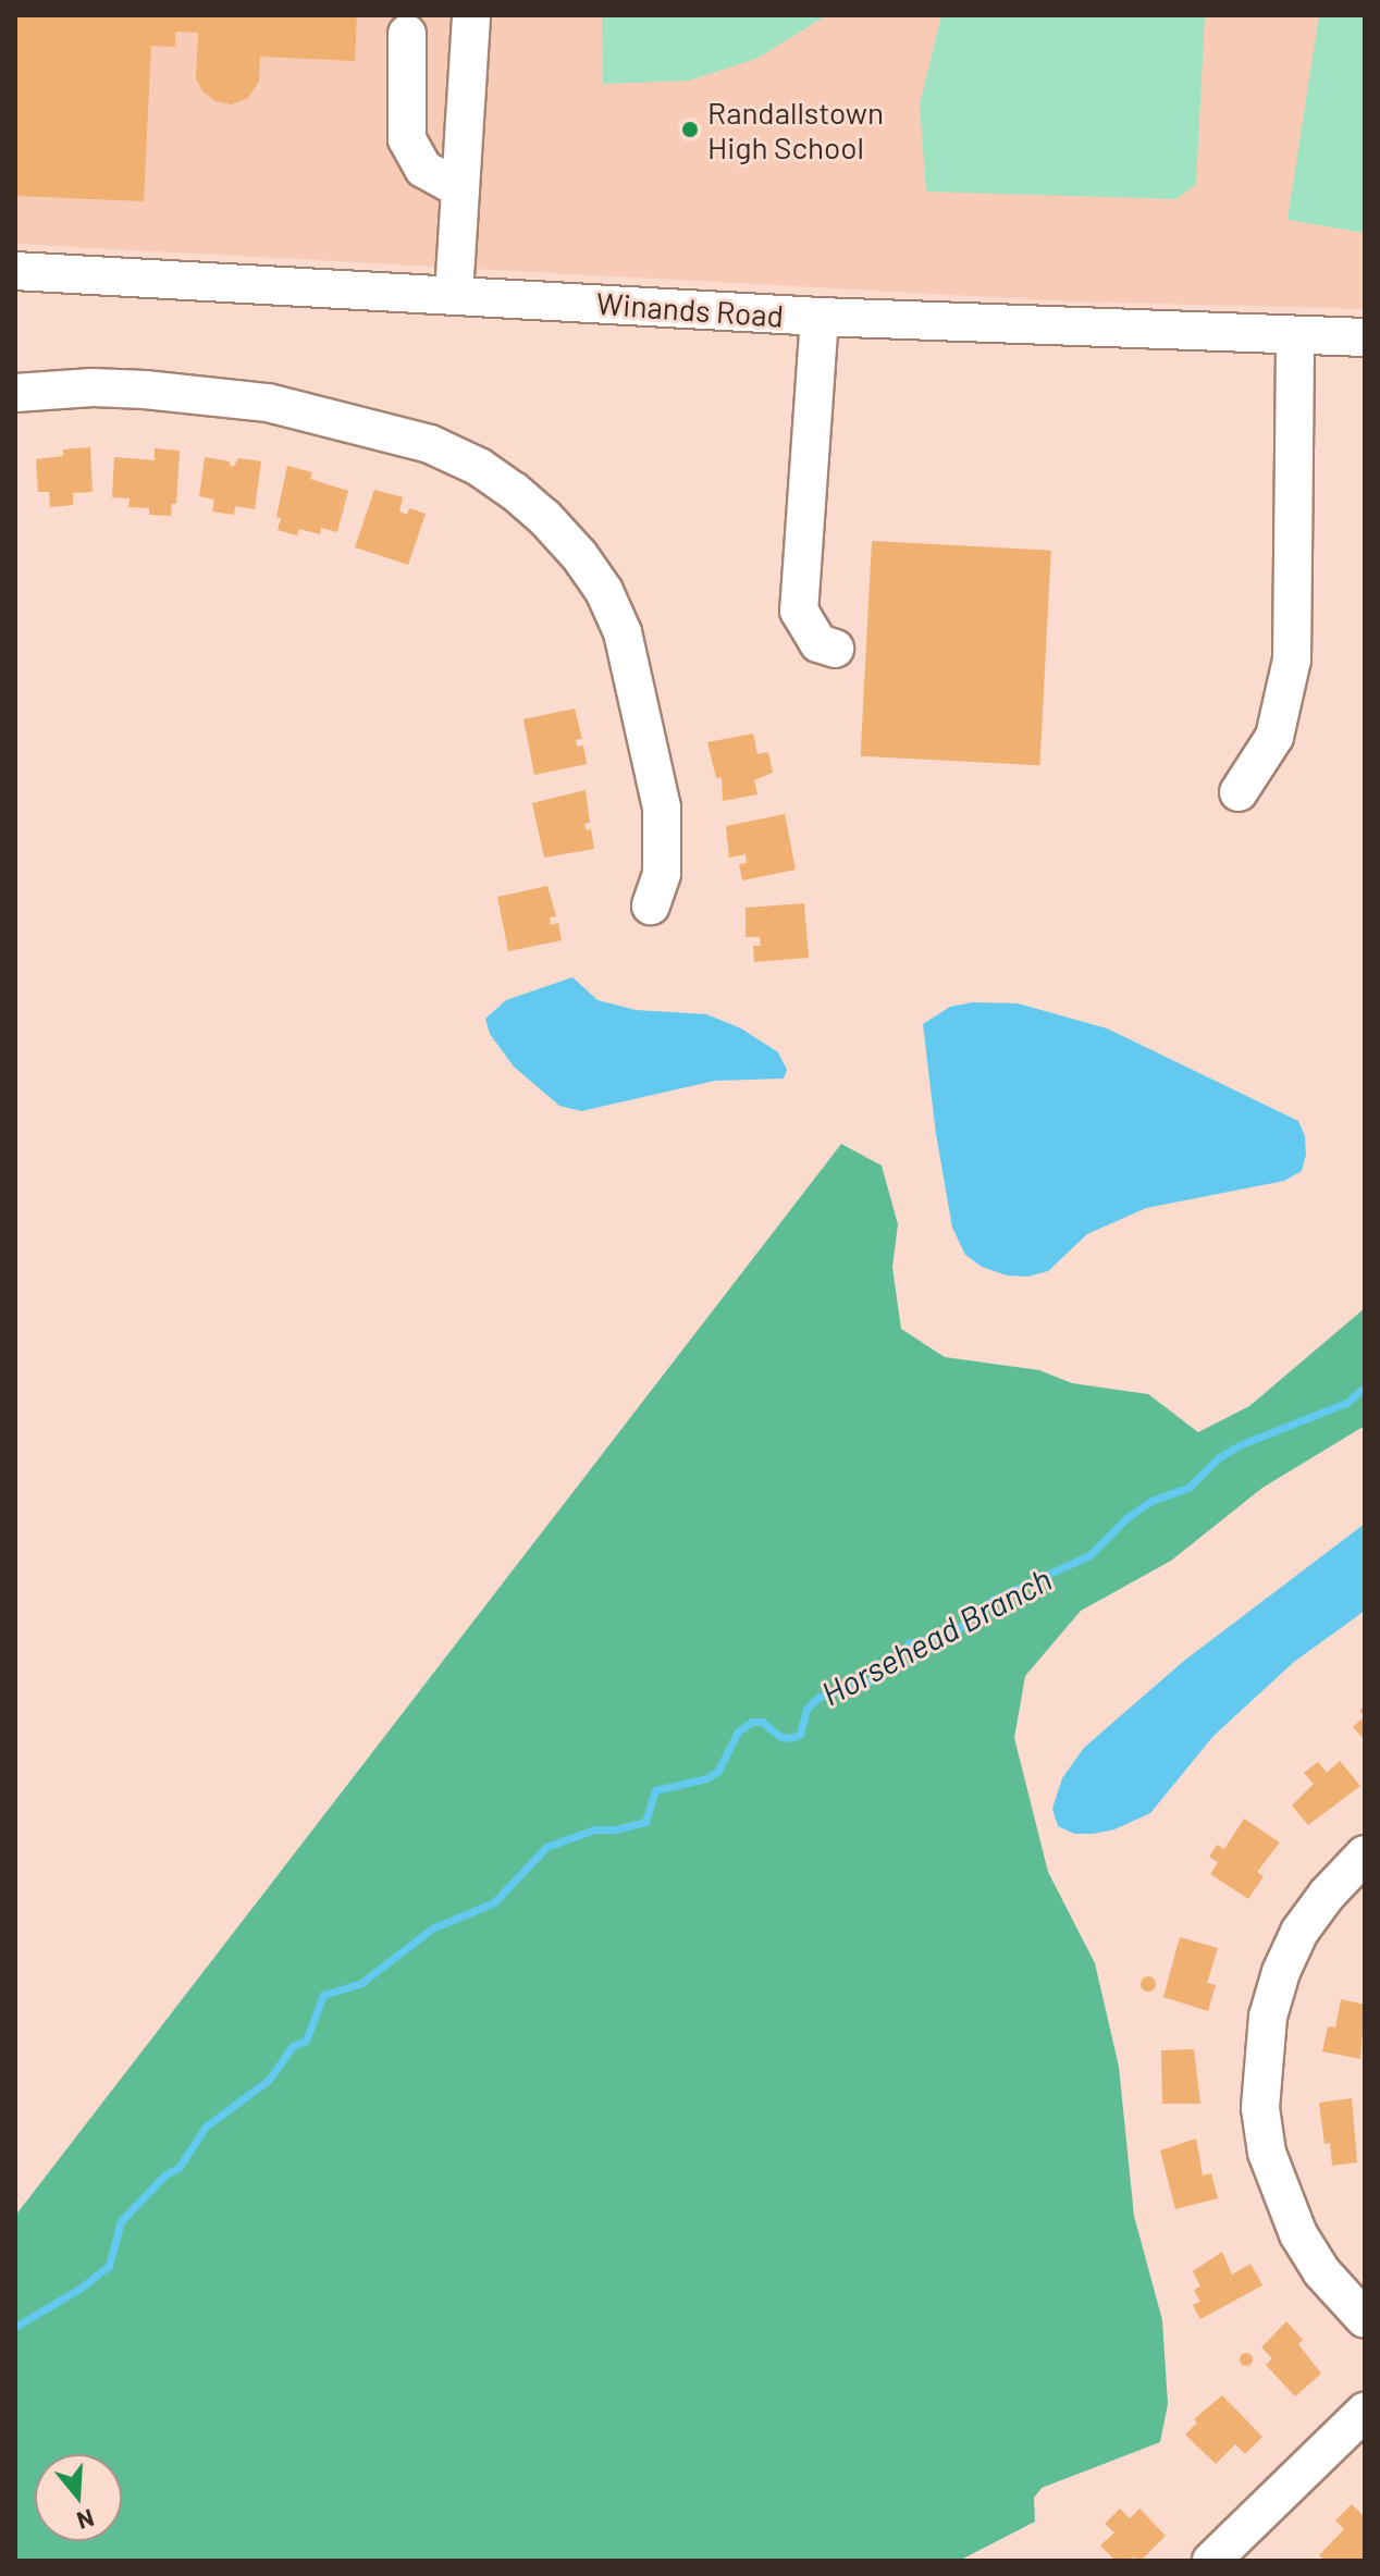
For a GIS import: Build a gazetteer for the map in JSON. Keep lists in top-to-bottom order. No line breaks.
{"streets":{"street":["Winands Road"]},"water":["Horsehead Branch"],"places":["Randallstown High School"],"north":"bottom"}
